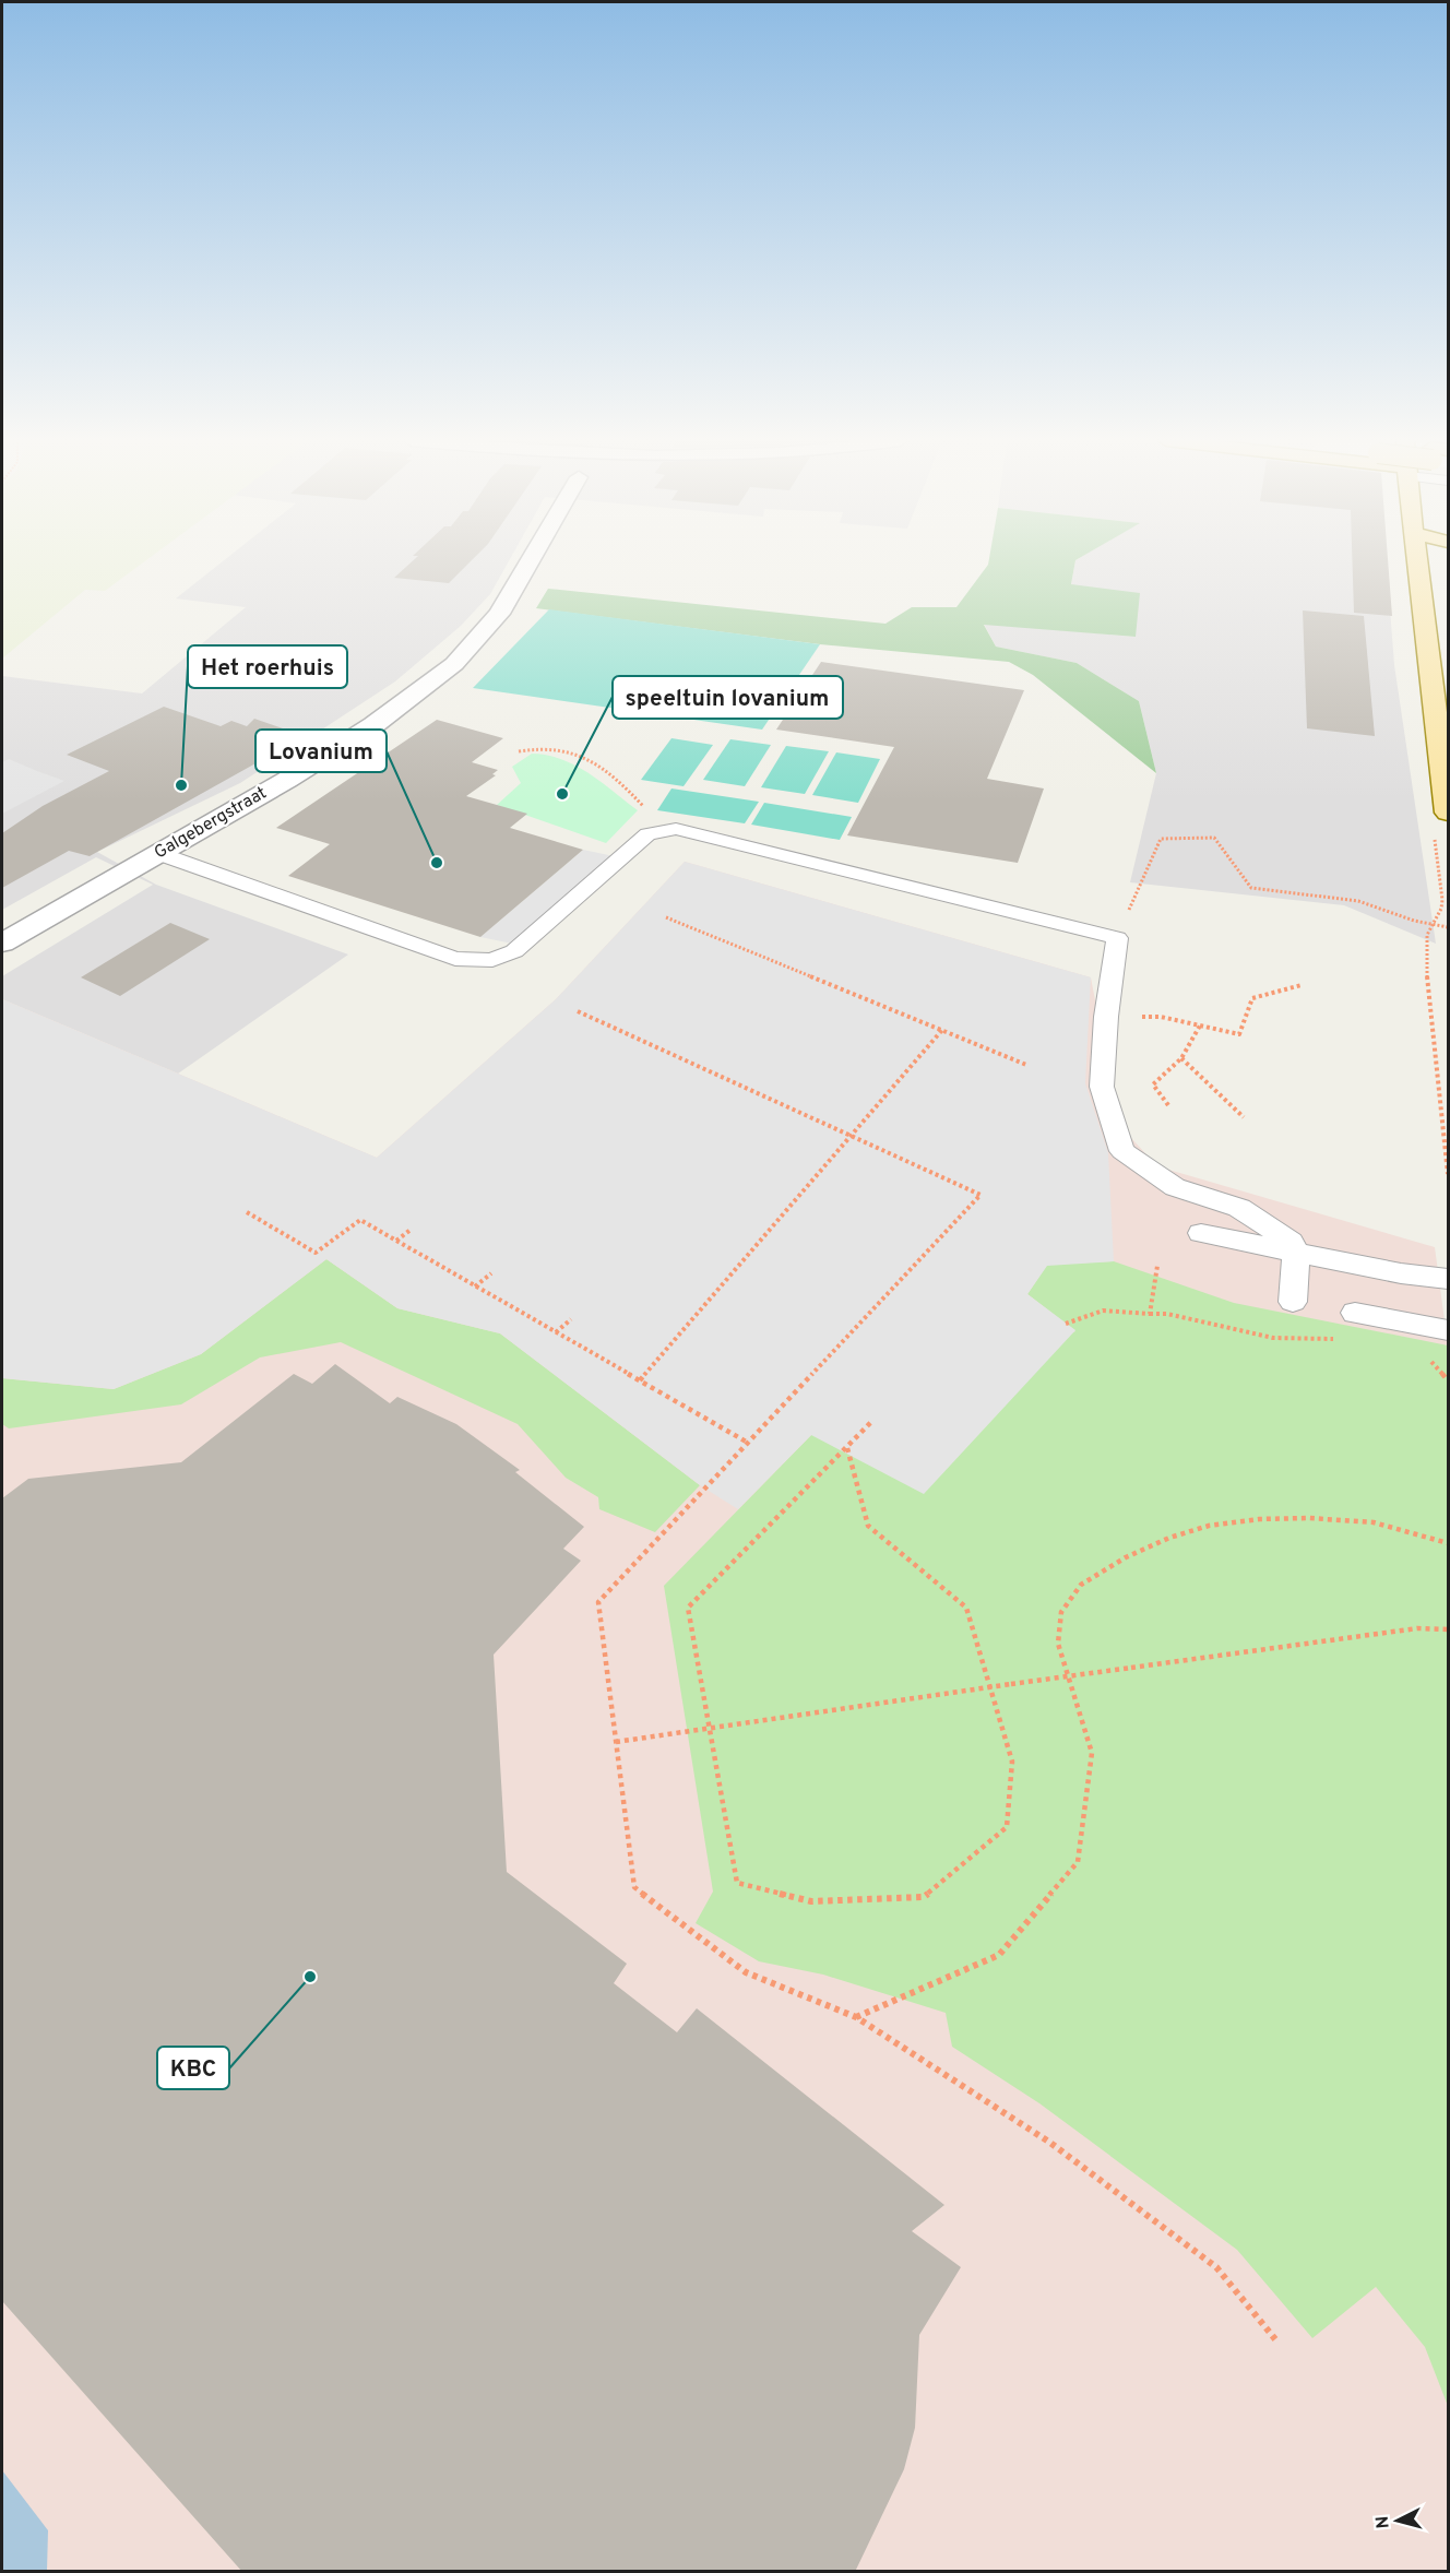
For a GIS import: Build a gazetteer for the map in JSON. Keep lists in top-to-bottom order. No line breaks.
{"streets":{"street":["Galgebergstraat"]},"places":["Het roerhuis","speeltuin lovanium","Lovanium","KBC"],"north":"left"}
